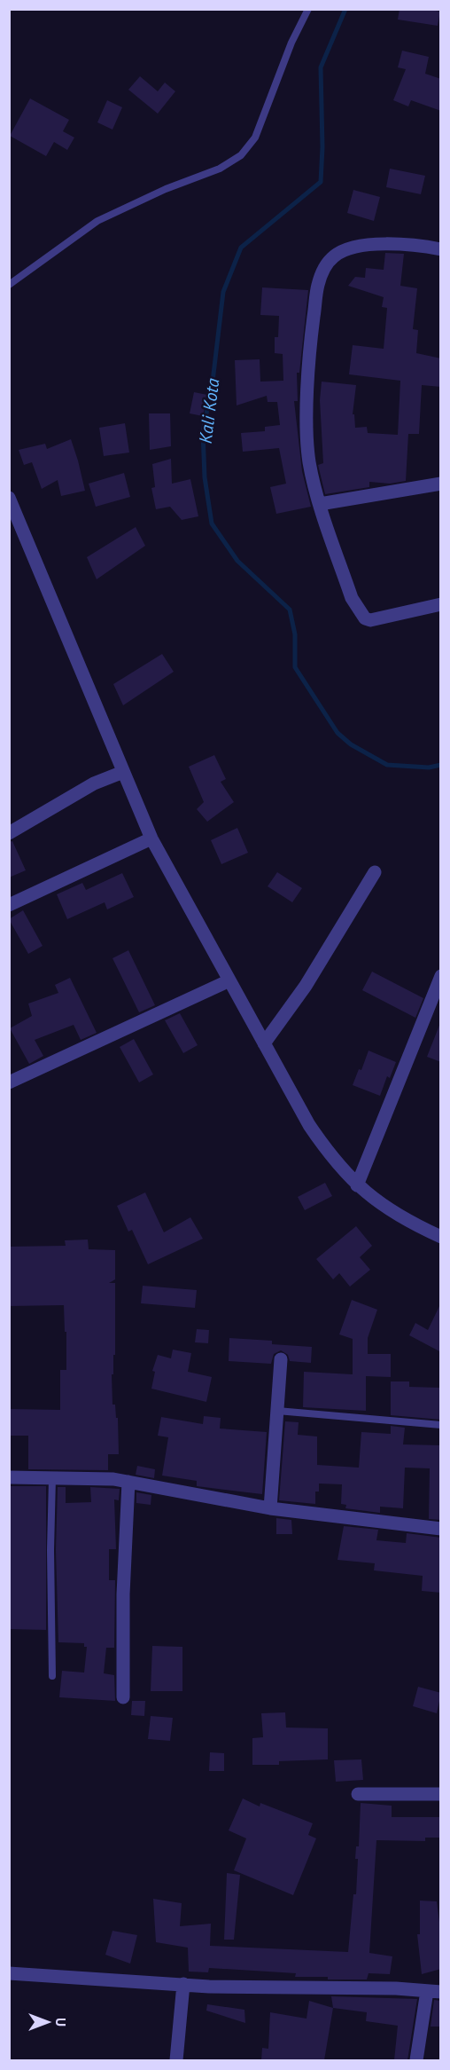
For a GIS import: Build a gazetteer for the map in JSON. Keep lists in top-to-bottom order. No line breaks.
{"water":["Kali Kota"],"north":"right"}
